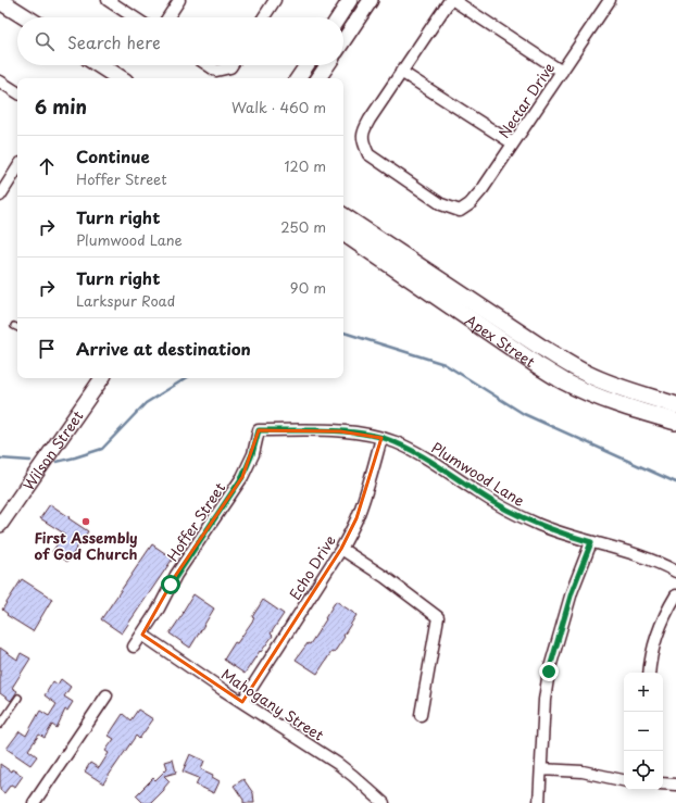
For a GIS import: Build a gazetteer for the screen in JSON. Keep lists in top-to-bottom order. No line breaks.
{"streets":{"main road":["Apex Street"],"street":["Nectar Drive","Wilson Street","Plumwood Lane","Hoffer Street","Echo Drive","Mahogany Street"]},"crossings":[["Plumwood Lane","Hoffer Street"],["Plumwood Lane","Echo Drive"],["Hoffer Street","Mahogany Street"],["Echo Drive","Mahogany Street"]],"places":["First Assembly of God Church"],"page":{"search":"Search here","heading":["6 min","Walk · 460 m"],"list":[["Continue","Hoffer Street","120 m"],["Turn right","Plumwood Lane","250 m"],["Turn right","Larkspur Road","90 m"],"Arrive at destination"],"map_buttons":["+","−"]}}
